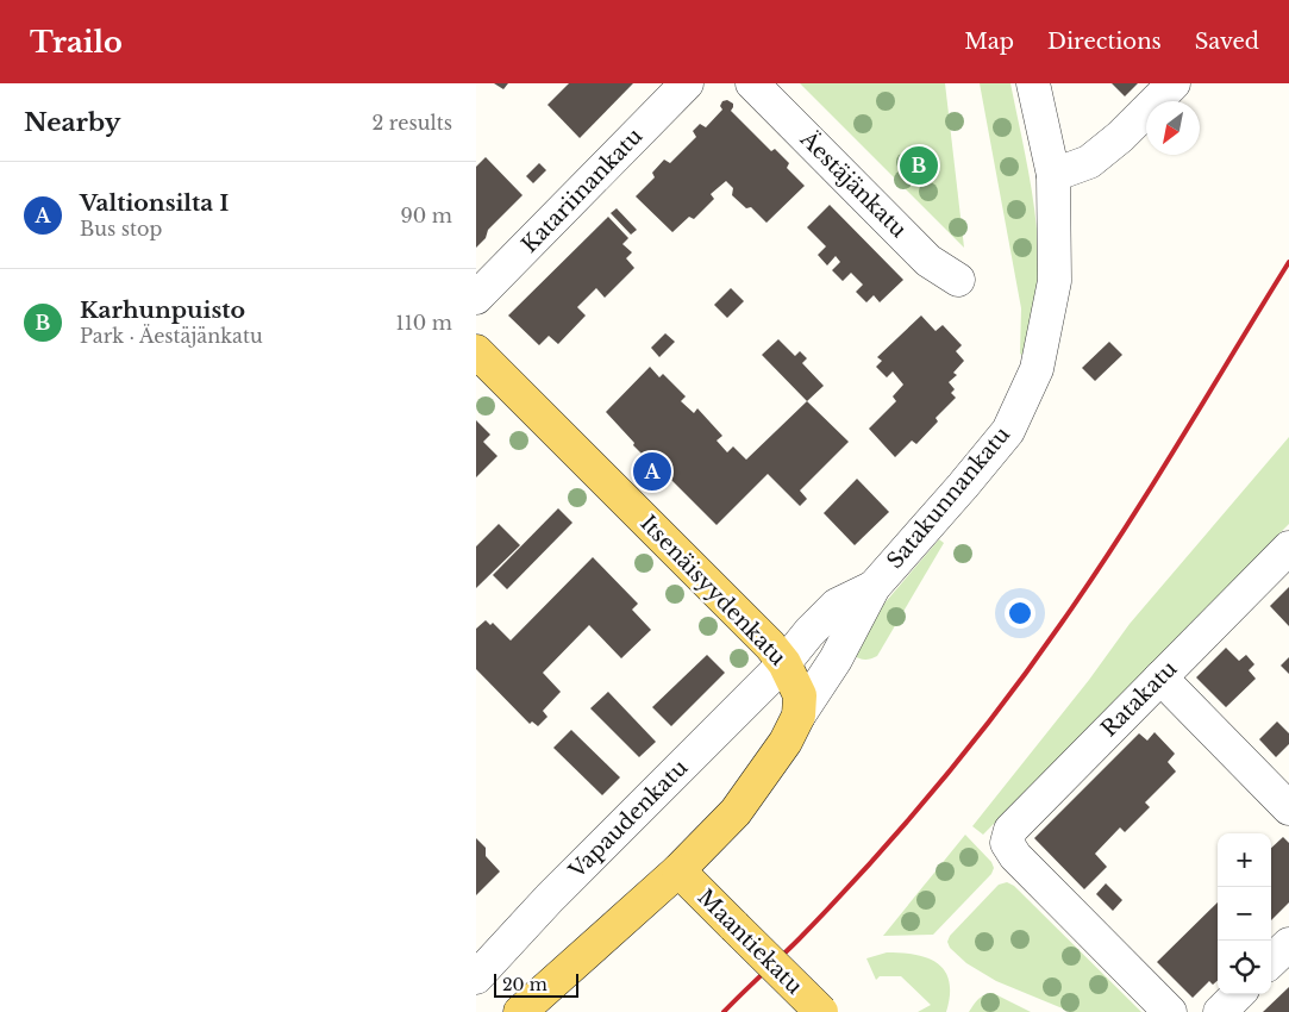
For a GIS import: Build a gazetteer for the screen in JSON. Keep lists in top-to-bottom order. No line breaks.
{"streets":{"main road":["Itsenäisyydenkatu","Maantiekatu"],"street":["Äestäjänkatu","Katariinankatu","Satakunnankatu","Ratakatu","Vapaudenkatu"]},"crossings":[["Satakunnankatu","Itsenäisyydenkatu"],["Satakunnankatu","Vapaudenkatu"],["Itsenäisyydenkatu","Vapaudenkatu"]],"scale_bar":"20 m","north":"bottom left","page":{"header":"Trailo","nav":["Map","Directions","Saved"],"heading":["Nearby","2 results"],"pins":["B","A"],"list":[{"mark":"A","name":"Valtionsilta I","note":"Bus stop","value":"90 m"},{"mark":"B","name":"Karhunpuisto","note":"Park · Äestäjänkatu","value":"110 m"}],"map_buttons":["+","−"],"scale":"20 m"}}
